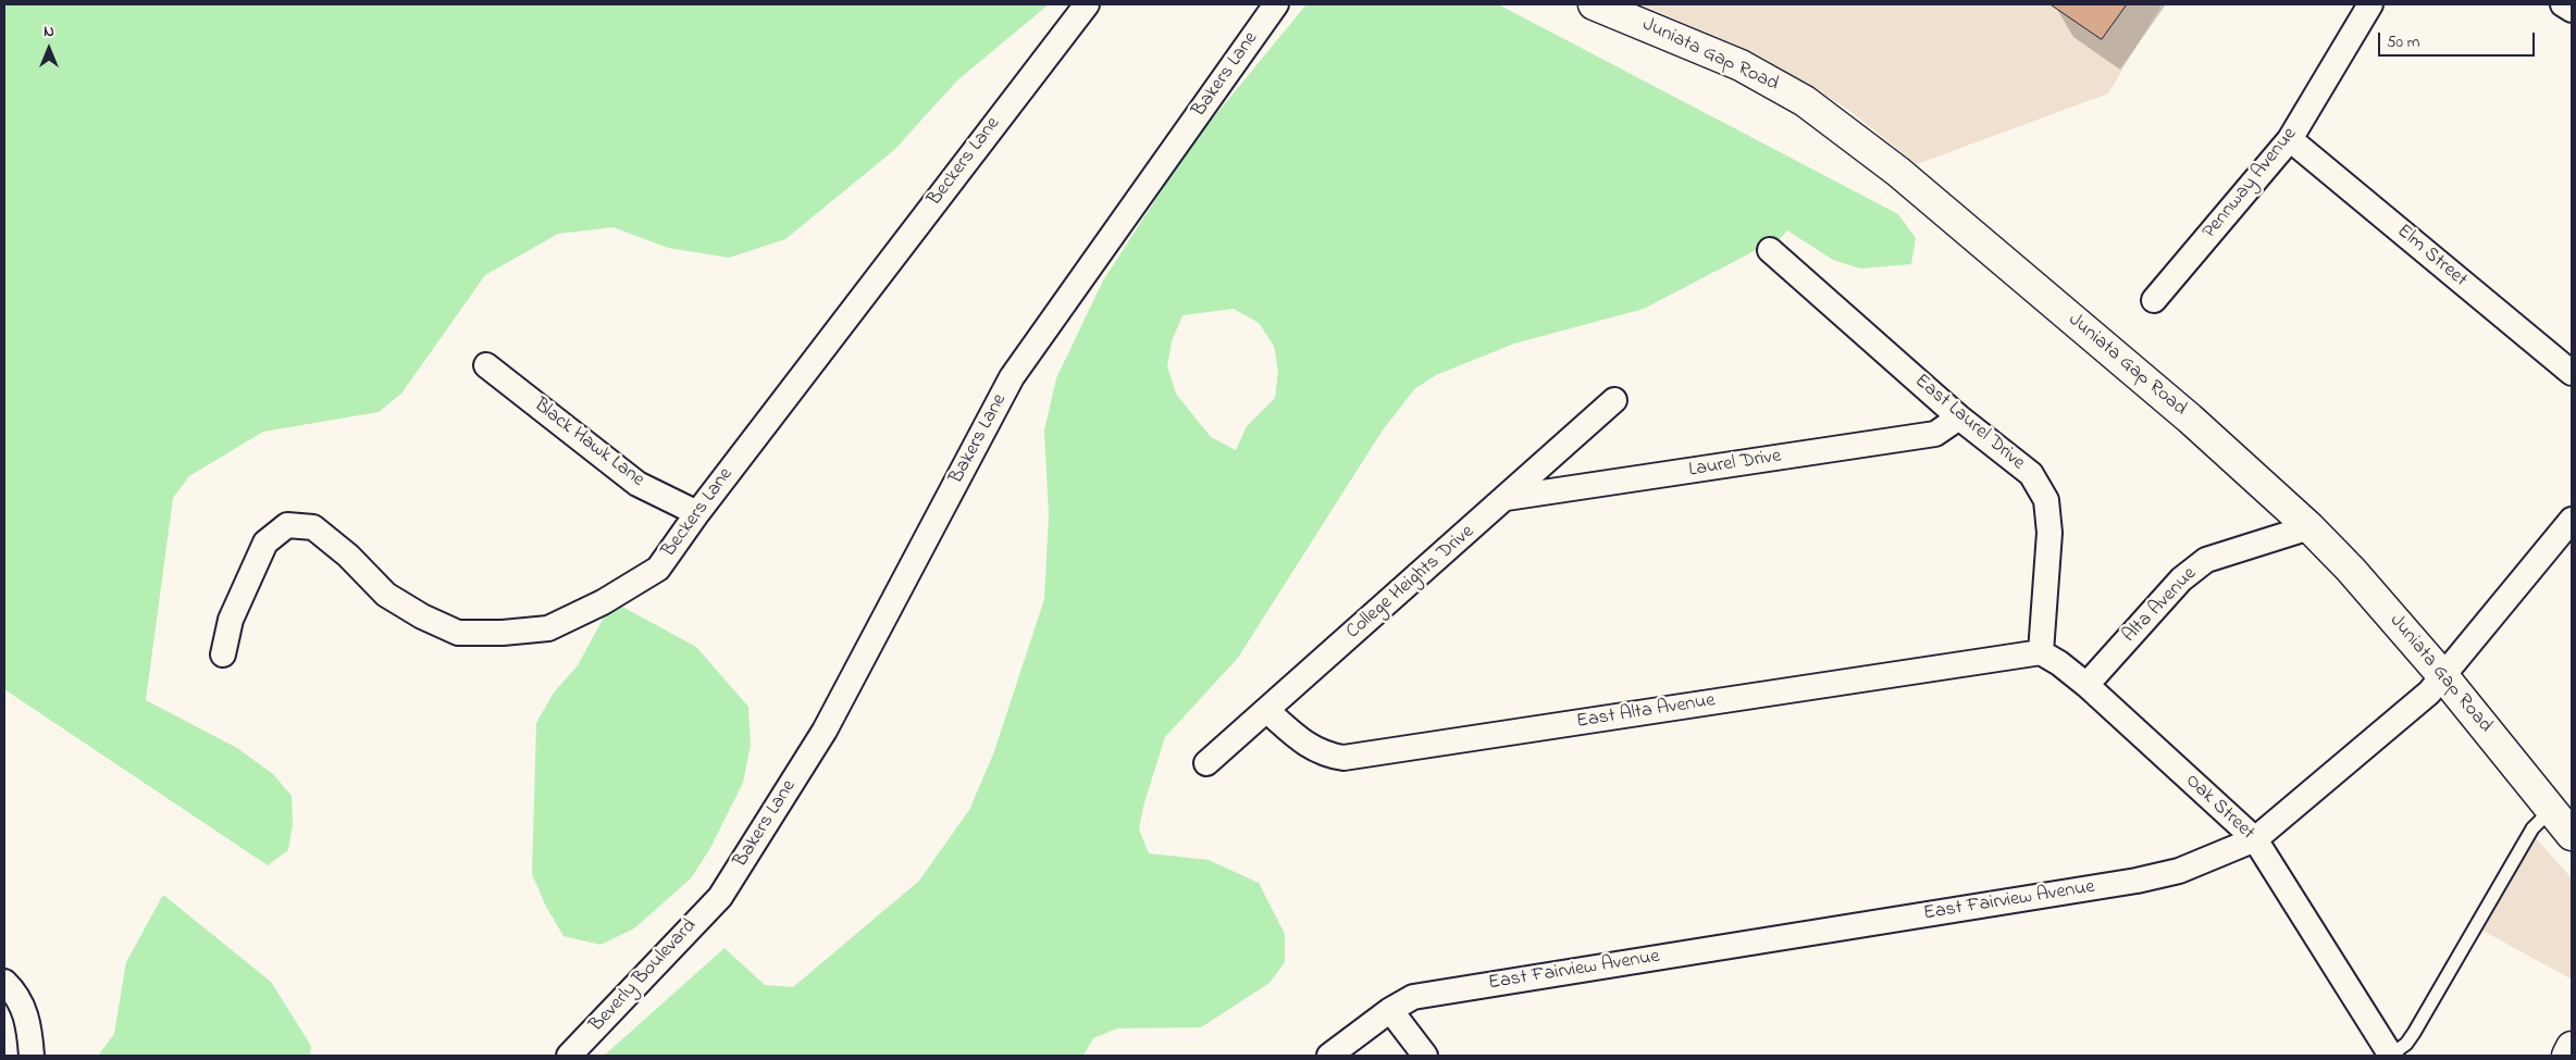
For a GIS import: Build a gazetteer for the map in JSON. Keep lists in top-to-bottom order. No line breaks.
{"streets":{"main road":["Juniata Gap Road"],"street":["Bakers Lane","Beckers Lane","Pennway Avenue","Elm Street","East Laurel Drive","Black Hawk Lane","Laurel Drive","College Heights Drive","Alta Avenue","East Alta Avenue","Oak Street","East Fairview Avenue","Beverly Boulevard"]},"crossings":[["Juniata Gap Road","Alta Avenue"],["Juniata Gap Road","East Fairview Avenue"],["Bakers Lane","Beverly Boulevard"],["Beckers Lane","Black Hawk Lane"],["Pennway Avenue","Elm Street"],["East Laurel Drive","Laurel Drive"],["East Laurel Drive","East Alta Avenue"],["East Laurel Drive","Oak Street"],["Laurel Drive","College Heights Drive"],["College Heights Drive","East Alta Avenue"],["Alta Avenue","Oak Street"],["East Alta Avenue","Oak Street"],["Oak Street","East Fairview Avenue"]],"scale_bar":"50 m","north":"top"}
